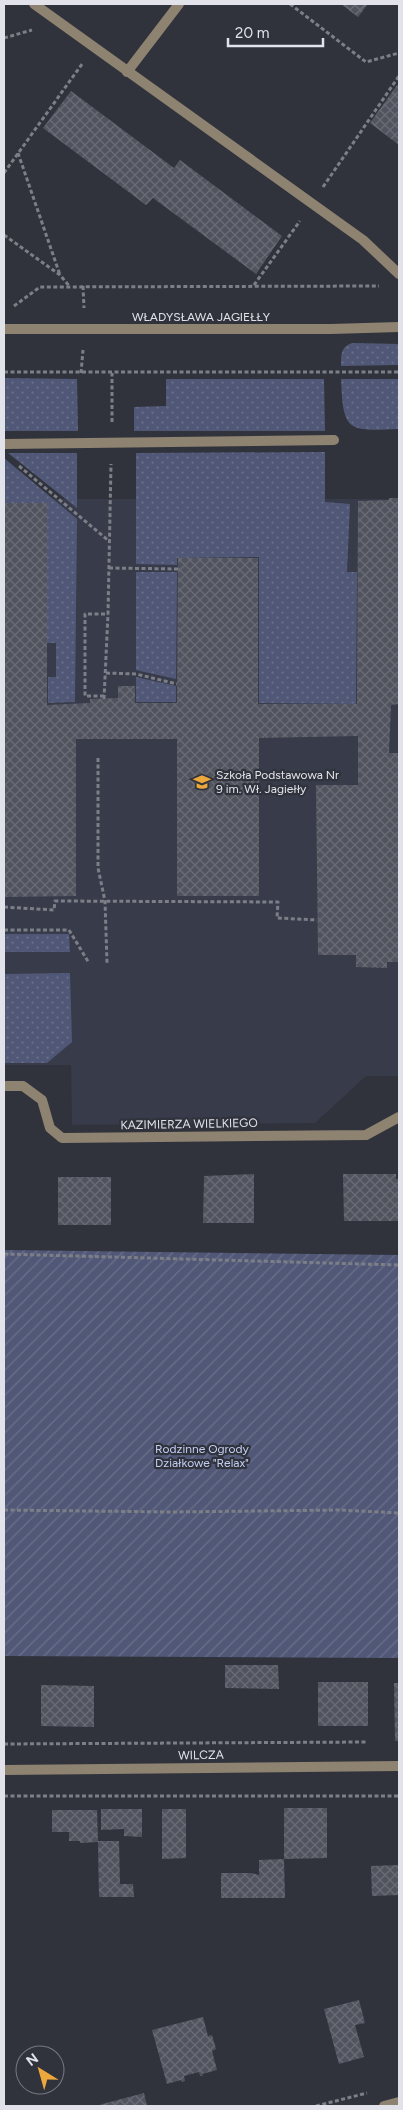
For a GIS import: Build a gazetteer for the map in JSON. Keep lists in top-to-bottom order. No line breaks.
{"streets":{"street":["WŁADYSŁAWA JAGIEŁŁY","KAZIMIERZA WIELKIEGO","WILCZA"]},"parks":["Rodzinne Ogrody Działkowe \"Relax\""],"places":{"school or university":["Szkoła Podstawowa Nr 9 im. Wł. Jagiełły"]},"scale_bar":"20 m","north":"top left"}
